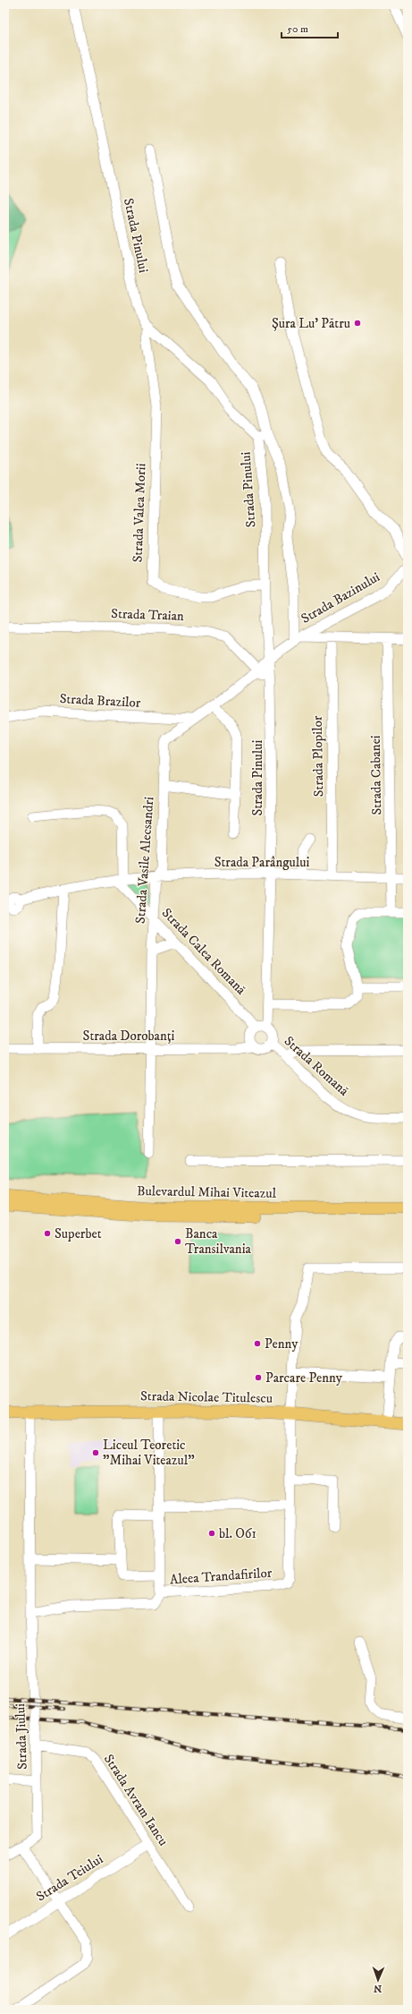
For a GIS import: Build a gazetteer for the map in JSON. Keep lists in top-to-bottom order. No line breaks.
{"streets":{"main road":["Bulevardul Mihai Viteazul","Strada Nicolae Titulescu"],"street":["Strada Pinului","Strada Valea Morii","Strada Bazinului","Strada Traian","Strada Brazilor","Strada Plopilor","Strada Cabanei","Strada Vasile Alecsandri","Strada Parângului","Strada Calea Romană","Strada Dorobanți","Strada Romană","Aleea Trandafirilor","Strada Jiului","Strada Avram Iancu","Strada Teiului"]},"crossings":[["Strada Pinului","Strada Valea Morii"],["Strada Pinului","Strada Traian"],["Strada Pinului","Strada Vasile Alecsandri"],["Strada Pinului","Strada Parângului"],["Strada Pinului","Strada Calea Romană"],["Strada Pinului","Strada Dorobanți"],["Strada Pinului","Strada Romană"],["Strada Bazinului","Strada Vasile Alecsandri"],["Strada Traian","Strada Vasile Alecsandri"],["Strada Brazilor","Strada Vasile Alecsandri"],["Strada Plopilor","Strada Parângului"],["Strada Cabanei","Strada Parângului"],["Strada Vasile Alecsandri","Strada Parângului"],["Strada Vasile Alecsandri","Strada Calea Romană"],["Strada Vasile Alecsandri","Strada Dorobanți"],["Strada Parângului","Strada Calea Romană"],["Strada Calea Romană","Strada Dorobanți"],["Strada Calea Romană","Strada Romană"],["Strada Dorobanți","Strada Romană"],["Strada Nicolae Titulescu","Aleea Trandafirilor"],["Strada Nicolae Titulescu","Strada Jiului"],["Strada Jiului","Strada Avram Iancu"],["Strada Avram Iancu","Strada Teiului"]],"places":["Șura Lu' Pătru","Superbet","Banca Transilvania","Penny","Parcare Penny","Liceul Teoretic \"Mihai Viteazul\"","bl. O61"],"scale_bar":"50 m","north":"bottom"}
